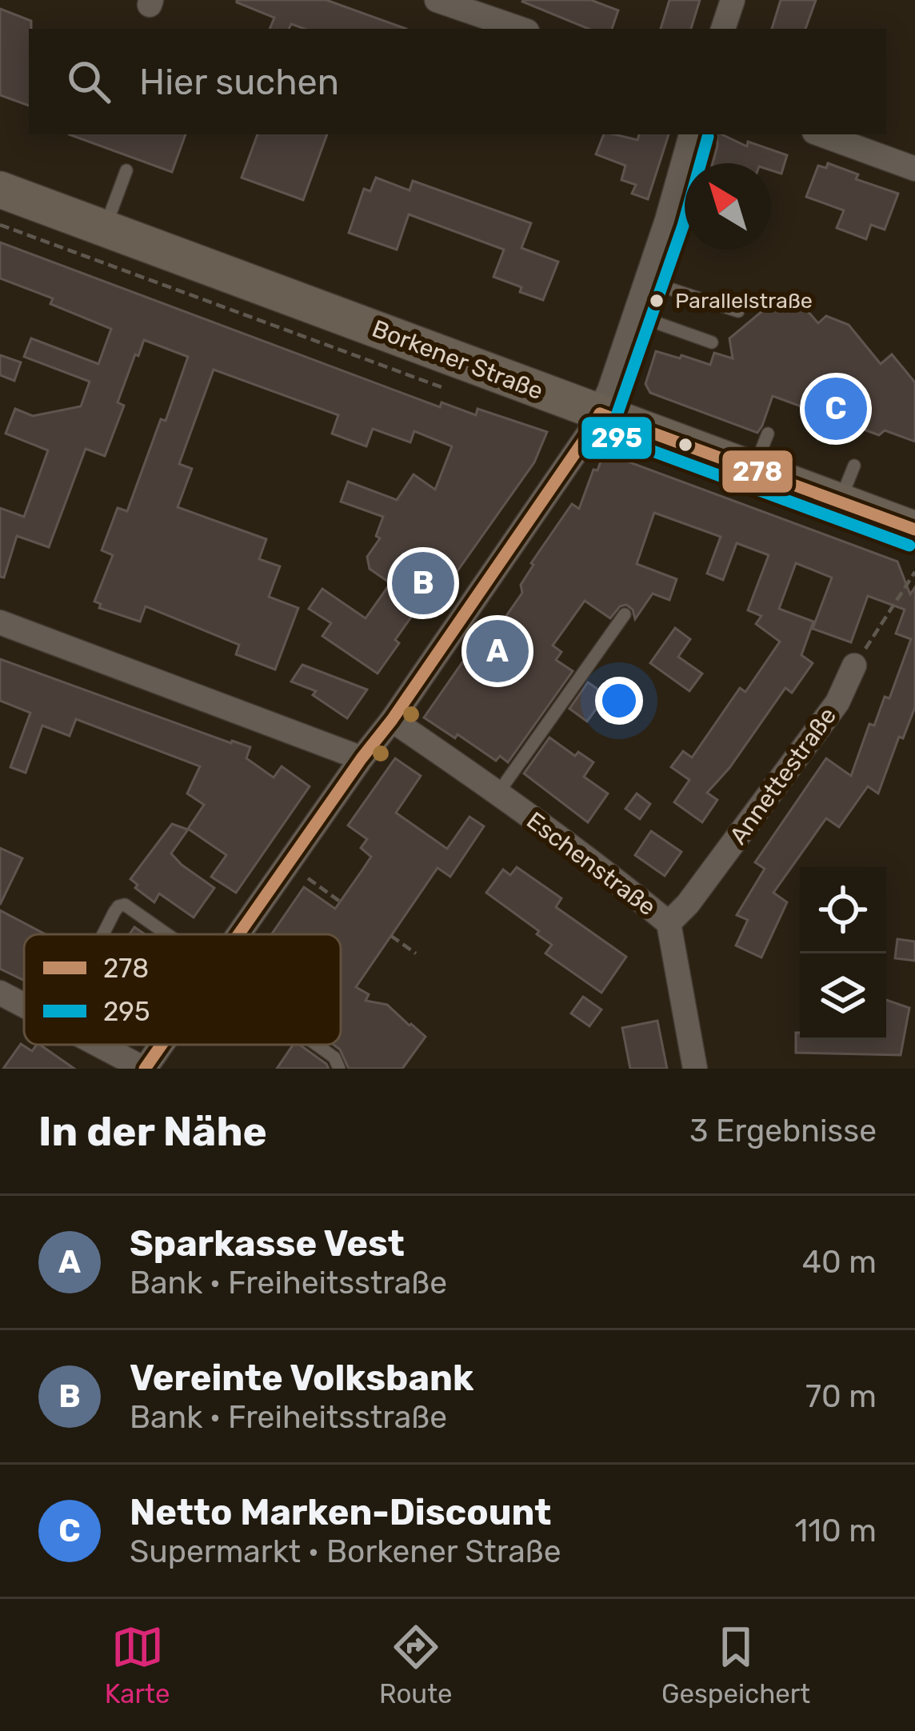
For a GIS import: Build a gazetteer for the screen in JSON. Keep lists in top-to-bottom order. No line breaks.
{"streets":{"main road":["Borkener Straße"],"street":["Annettestraße","Eschenstraße"]},"crossings":[["Annettestraße","Eschenstraße"]],"places":["Parallelstraße"],"lines":["transit line 295","transit line 278"],"legend":["278","295"],"north":"top left","page":{"search":"Hier suchen","pins":["C","B","A"],"heading":["In der Nähe","3 Ergebnisse"],"list":[{"mark":"A","name":"Sparkasse Vest","note":"Bank · Freiheitsstraße","value":"40 m"},{"mark":"B","name":"Vereinte Volksbank","note":"Bank · Freiheitsstraße","value":"70 m"},{"mark":"C","name":"Netto Marken-Discount","note":"Supermarkt · Borkener Straße","value":"110 m"}],"nav":["Karte","Route","Gespeichert"]}}
